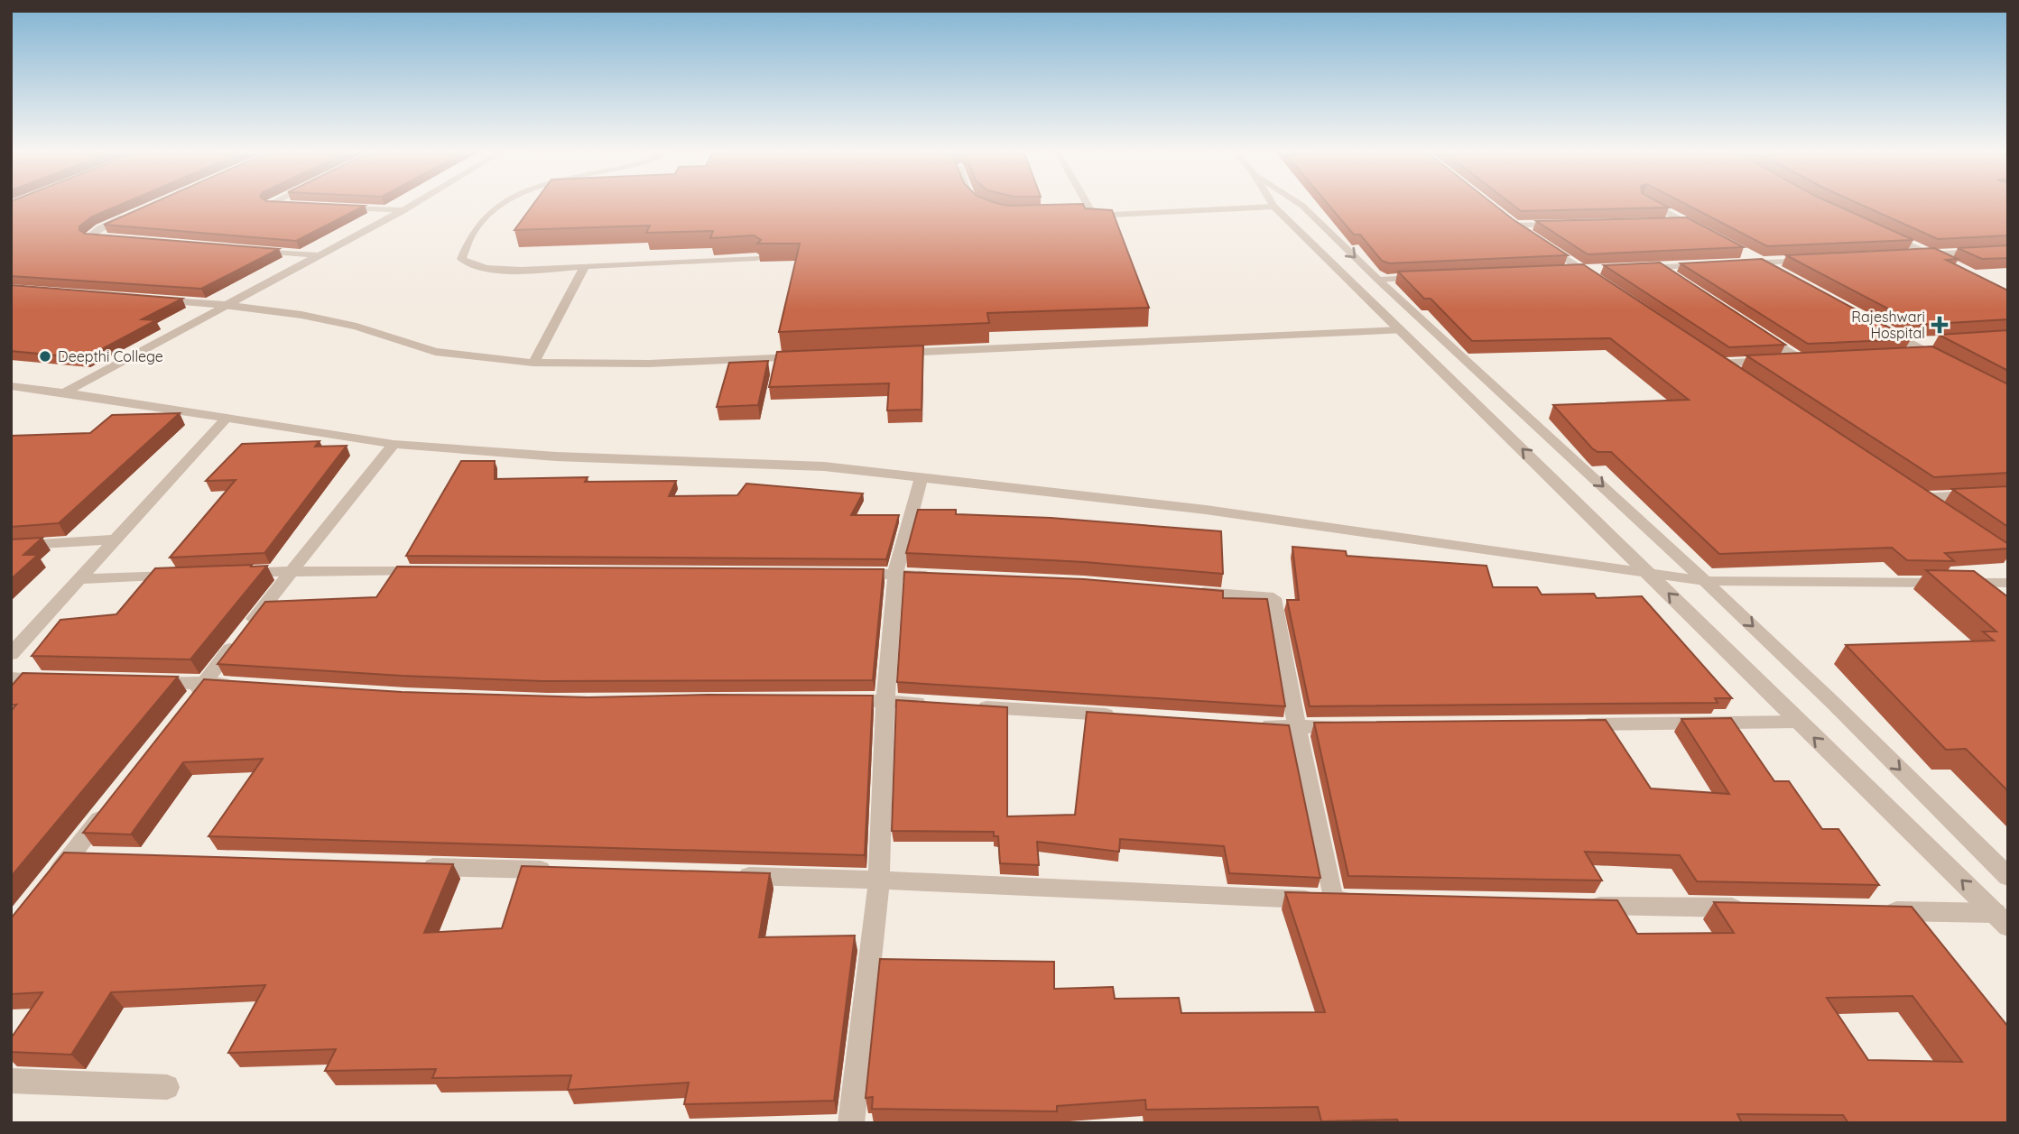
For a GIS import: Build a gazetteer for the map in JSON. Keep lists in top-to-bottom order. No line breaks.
{"places":{"health":["Rajeshwari Hospital"],"other":["Deepthi College"]}}
